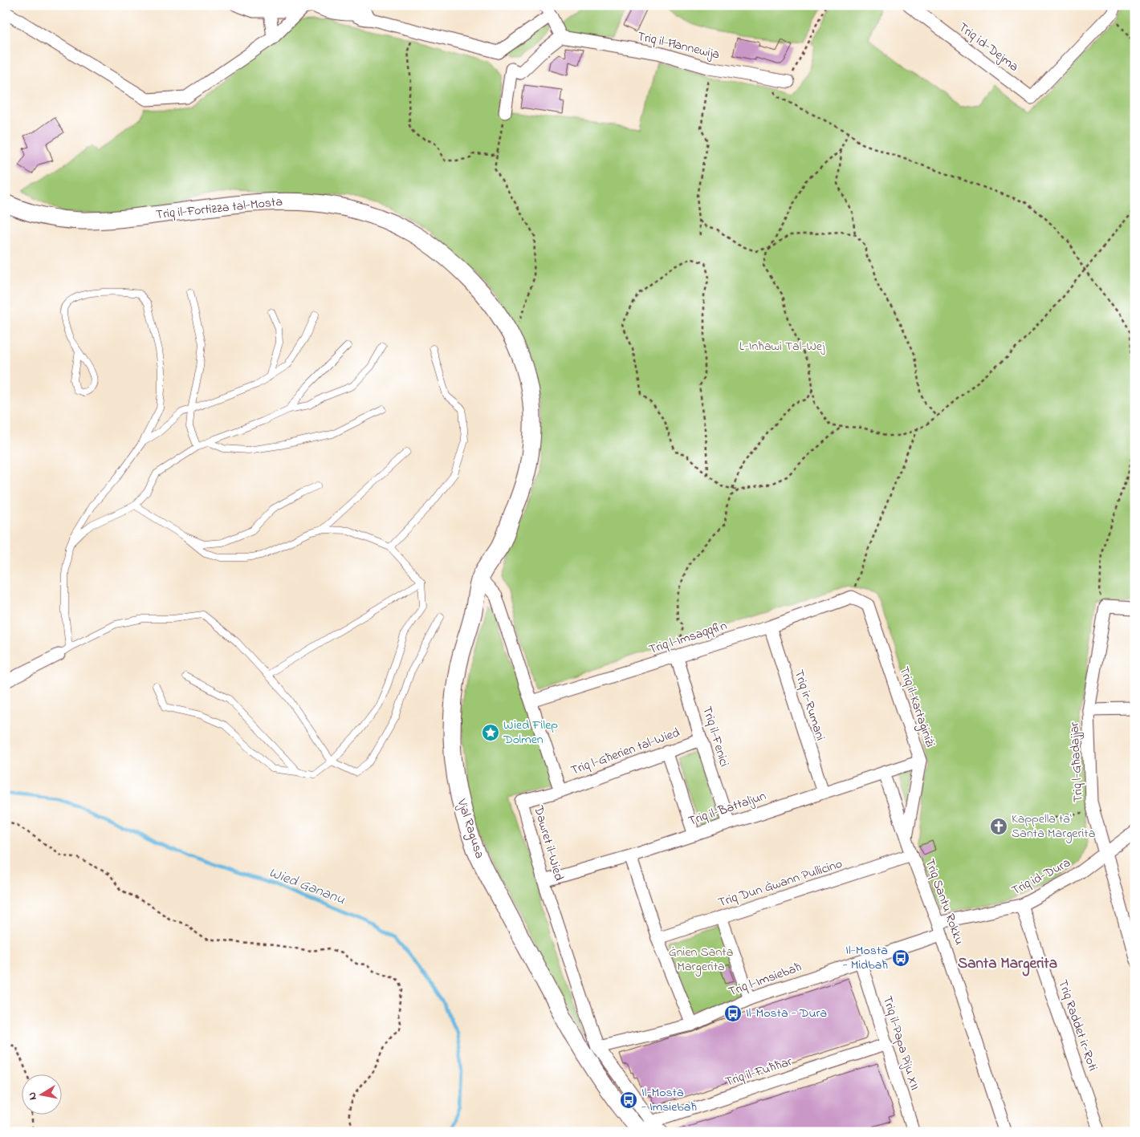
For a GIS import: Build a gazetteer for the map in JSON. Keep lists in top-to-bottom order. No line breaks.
{"streets":{"main road":["Triq il-Fortizza tal-Mosta","Vjal Ragusa"],"street":["Triq il-Ħannewija","Triq id-Dejma","Triq l-Imsaqqfin","Triq ir-Rumani","Triq il-Kartaġiniżi","Triq il-Fenici","Triq l-Għerien tal-Wied","Triq l-Għadajjar","Triq il-Battaljun","Dawret il-Wied","Triq id-Dura","Triq Dun Ġwann Pullicino","Triq Santu Rokku","Triq l-Imsiebaħ","Triq Raddet ir-Roti","Triq il-Papa Piju XII","Triq il-Fuħħar"]},"crossings":[["Triq il-Fortizza tal-Mosta","Vjal Ragusa"],["Triq l-Imsaqqfin","Triq ir-Rumani"],["Triq l-Imsaqqfin","Triq il-Kartaġiniżi"],["Triq l-Imsaqqfin","Triq il-Fenici"],["Triq ir-Rumani","Triq il-Battaljun"],["Triq il-Kartaġiniżi","Triq il-Battaljun"],["Triq il-Kartaġiniżi","Triq Santu Rokku"],["Triq il-Fenici","Triq l-Għerien tal-Wied"],["Triq il-Fenici","Triq il-Battaljun"],["Triq l-Għerien tal-Wied","Dawret il-Wied"],["Triq l-Għadajjar","Triq id-Dura"],["Triq il-Battaljun","Dawret il-Wied"],["Triq il-Battaljun","Triq Santu Rokku"],["Vjal Ragusa","Dawret il-Wied"],["Vjal Ragusa","Triq il-Fuħħar"],["Dawret il-Wied","Triq l-Imsiebaħ"],["Dawret il-Wied","Triq il-Fuħħar"],["Triq id-Dura","Triq Santu Rokku"],["Triq id-Dura","Triq l-Imsiebaħ"],["Triq id-Dura","Triq Raddet ir-Roti"],["Triq Dun Ġwann Pullicino","Triq Santu Rokku"],["Triq Santu Rokku","Triq l-Imsiebaħ"],["Triq l-Imsiebaħ","Triq il-Papa Piju XII"],["Triq il-Papa Piju XII","Triq il-Fuħħar"]],"districts":["Santa Margerita"],"water":["Wied Gananu"],"parks":["L-Inħawi Tal-Wej","Ġnien Santa Margerita"],"places":{"place":["Wied Filep Dolmen"],"church":["Kappella ta' Santa Margerita"],"bus stop":["Il-Mosta - Midbaħ","Il-Mosta - Dura","Il-Mosta - Imsiebaħ"]},"north":"left"}
